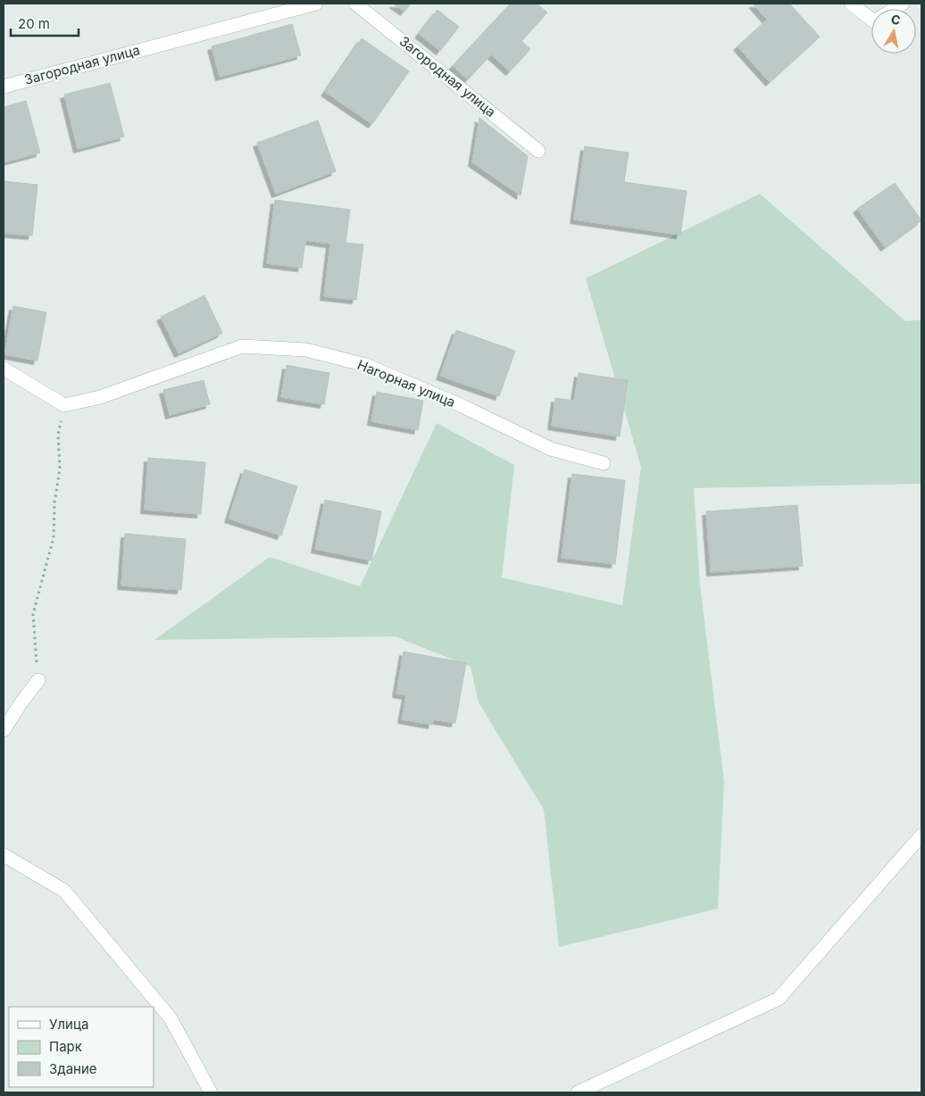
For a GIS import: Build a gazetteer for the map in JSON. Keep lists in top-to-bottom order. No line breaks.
{"streets":{"street":["Загородная улица","Нагорная улица"]},"legend":["Улица","Парк","Здание"],"scale_bar":"20 m","north":"top"}
